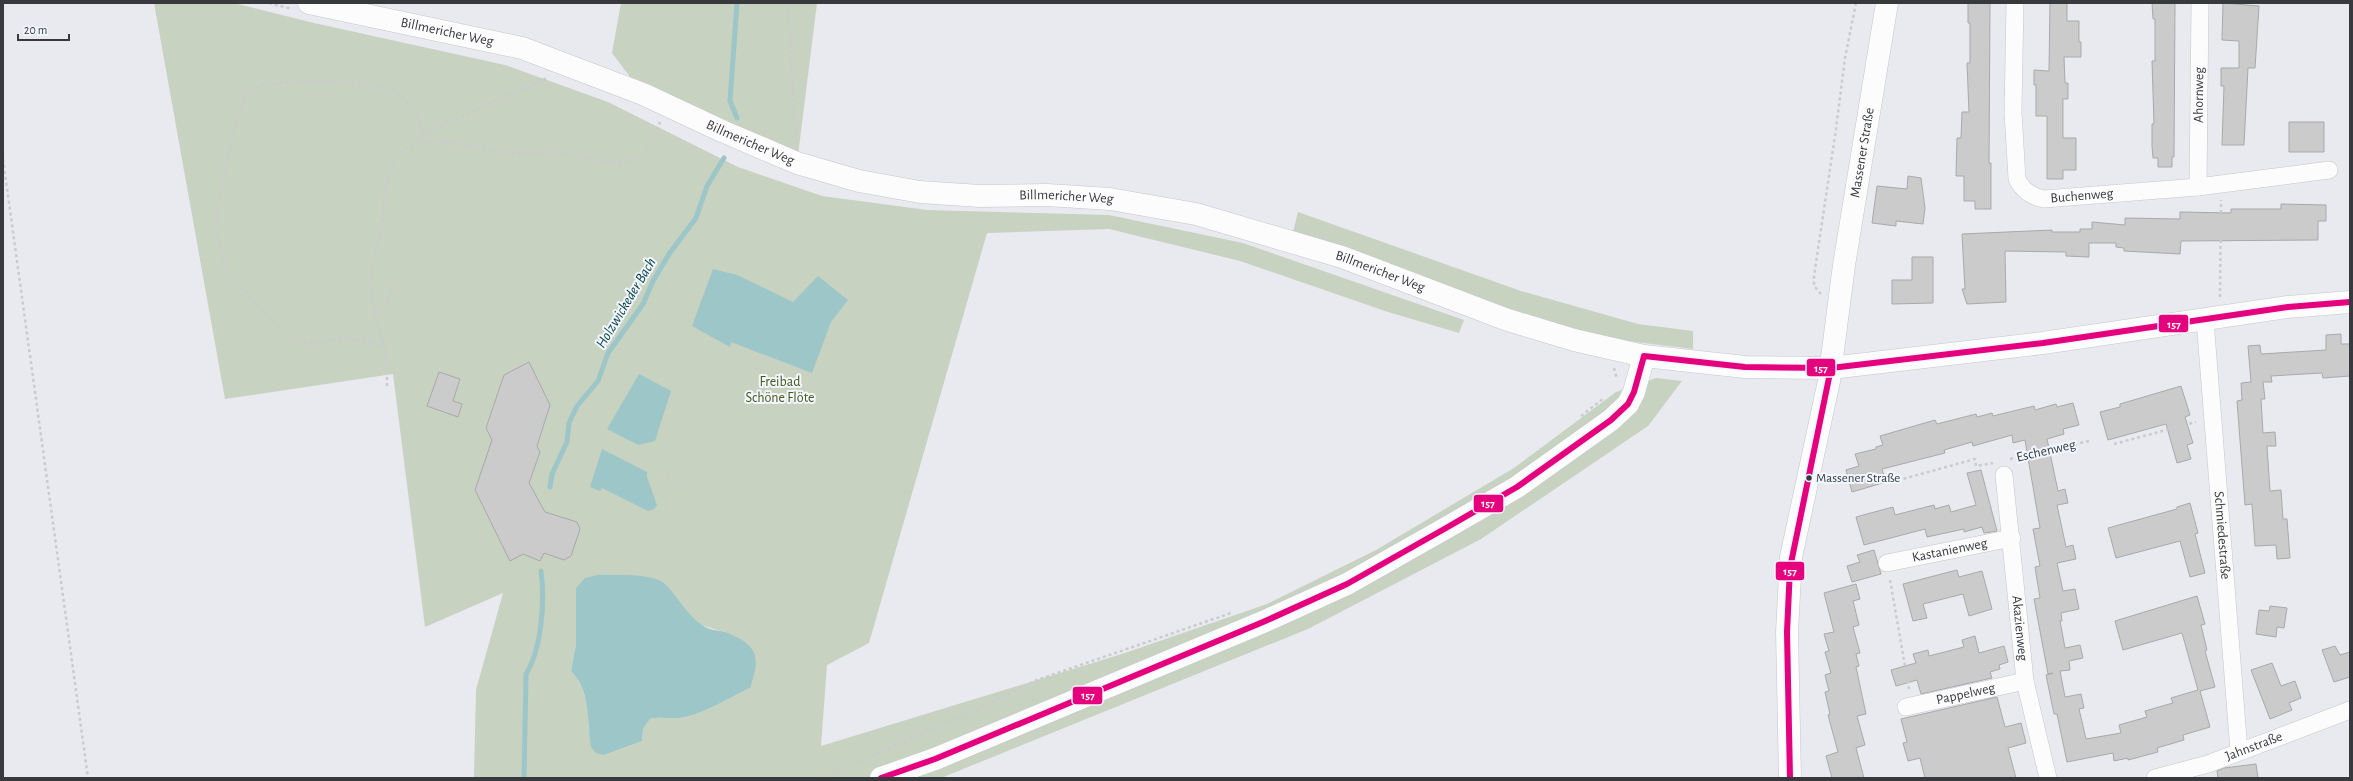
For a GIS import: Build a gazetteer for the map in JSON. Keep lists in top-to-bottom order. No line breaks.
{"streets":{"main road":["Billmericher Weg","Massener Straße"],"street":["Ahornweg","Buchenweg","Schmiedestraße","Kastanienweg","Akazienweg","Pappelweg","Jahnstraße"],"path":["Eschenweg"]},"crossings":[["Billmericher Weg","Massener Straße"],["Billmericher Weg","Schmiedestraße"],["Ahornweg","Buchenweg"],["Eschenweg","Akazienweg"],["Schmiedestraße","Jahnstraße"],["Kastanienweg","Akazienweg"],["Akazienweg","Pappelweg"]],"water":["Holzwickeder Bach"],"parks":["Freibad Schöne Flöte"],"places":["Massener Straße"],"lines":["transit line 157"],"scale_bar":"20 m"}
